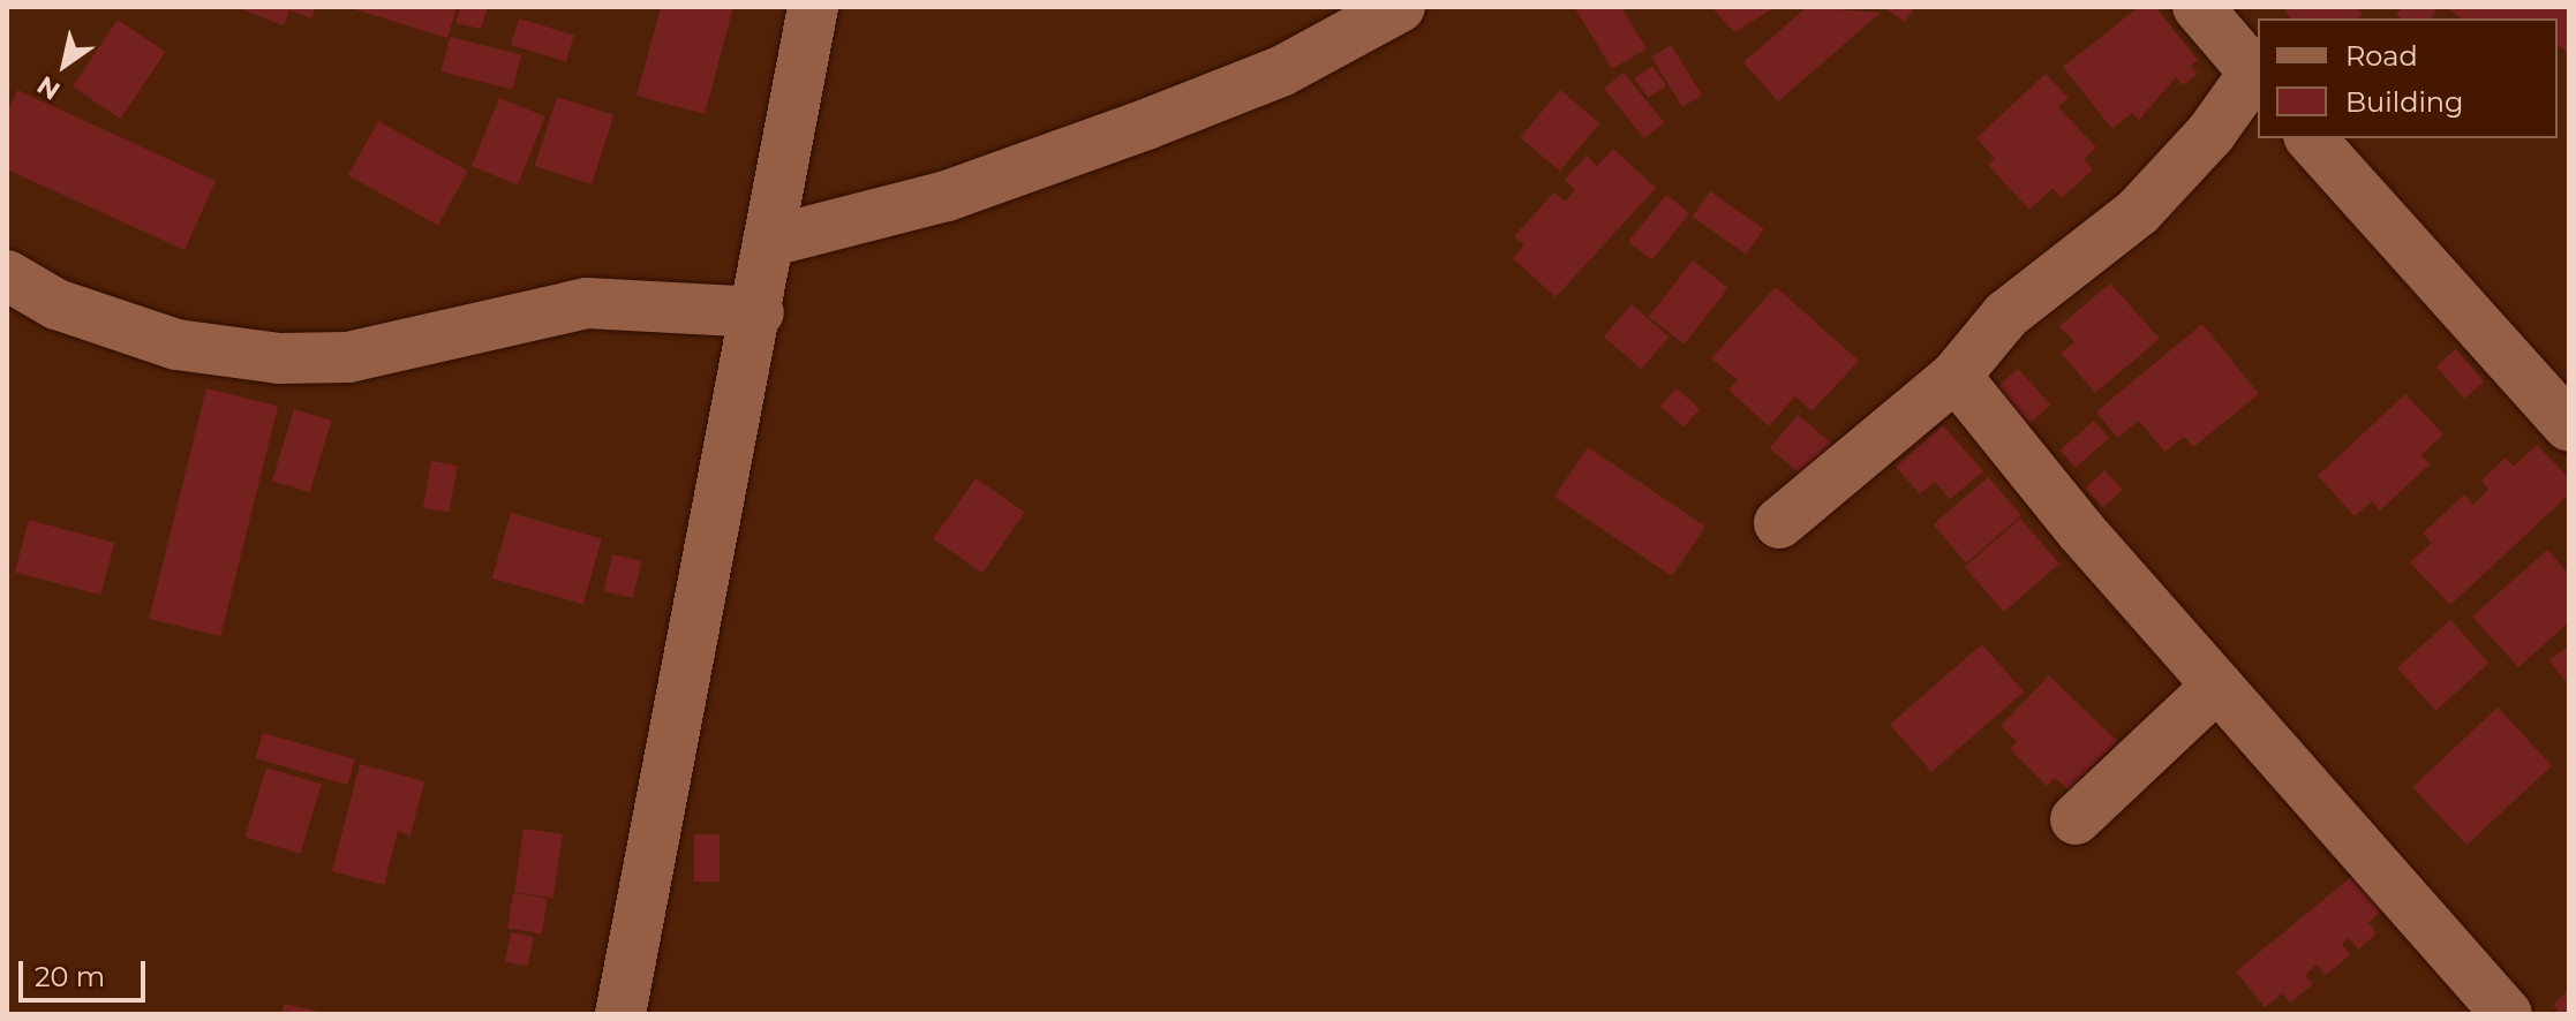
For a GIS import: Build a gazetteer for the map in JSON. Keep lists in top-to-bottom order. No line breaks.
{"legend":["Road","Building"],"scale_bar":"20 m","north":"bottom left"}
